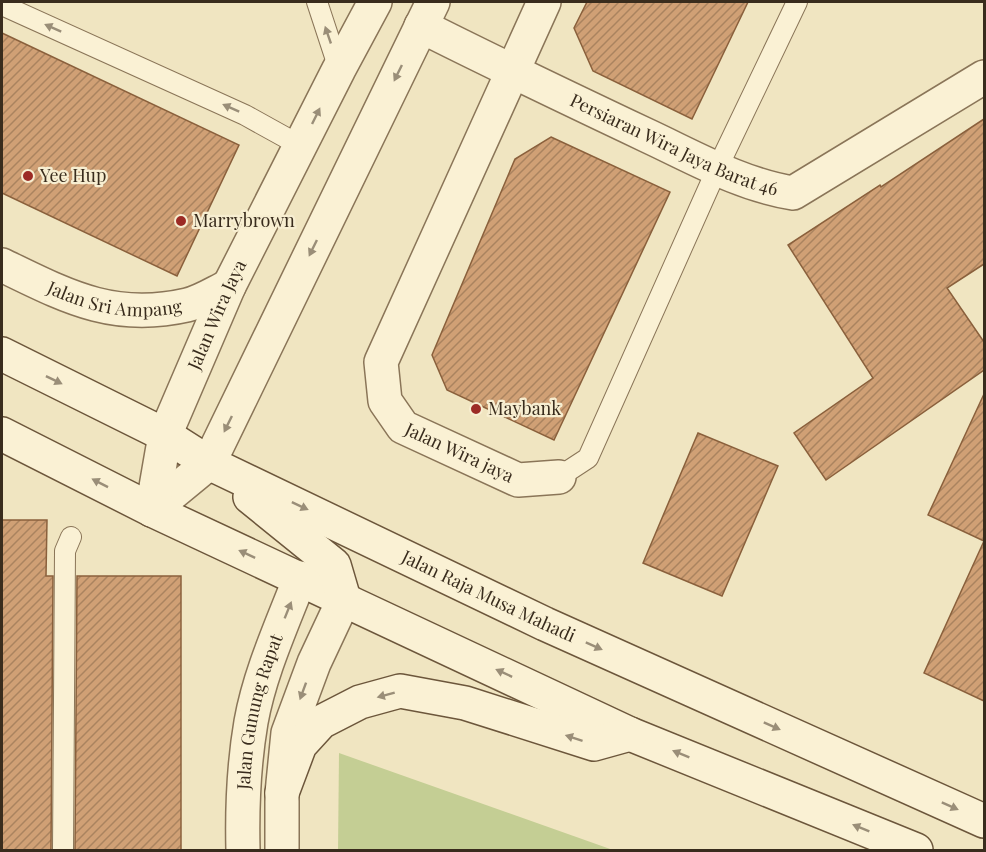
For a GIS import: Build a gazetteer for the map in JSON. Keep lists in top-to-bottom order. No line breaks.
{"streets":{"street":["Persiaran Wira Jaya Barat 46","Jalan Sri Ampang","Jalan Wira Jaya","Jalan Wira jaya","Jalan Raja Musa Mahadi","Jalan Gunung Rapat"]},"crossings":[["Persiaran Wira Jaya Barat 46","Jalan Wira jaya"],["Jalan Sri Ampang","Jalan Wira Jaya"],["Jalan Wira Jaya","Jalan Raja Musa Mahadi"]],"places":["Yee Hup","Marrybrown","Maybank"]}
